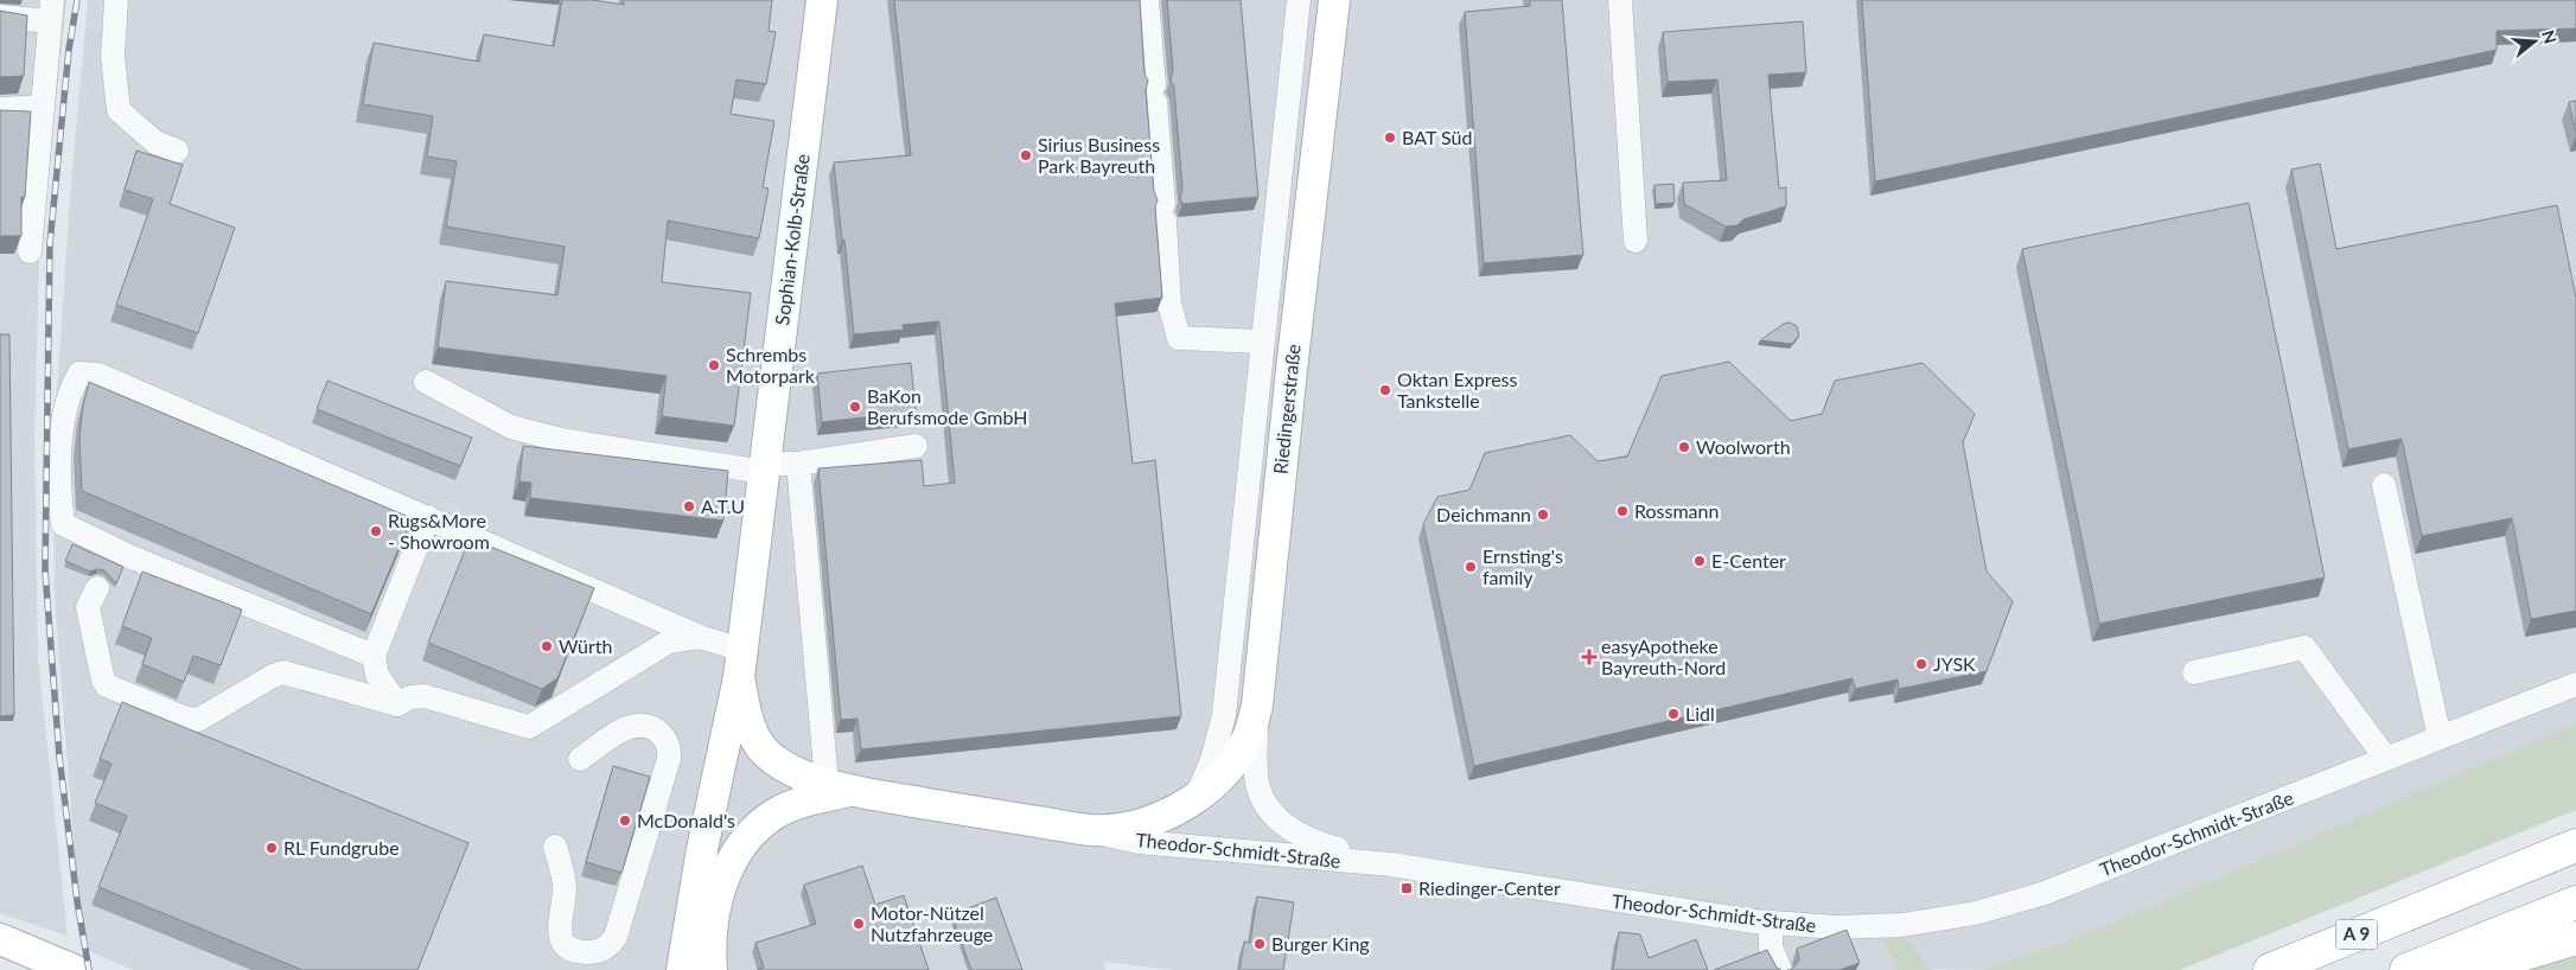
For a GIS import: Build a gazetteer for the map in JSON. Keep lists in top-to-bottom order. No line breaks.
{"streets":{"highway":["A 9"],"main road":["Sophian-Kolb-Straße","Riedingerstraße","Theodor-Schmidt-Straße"]},"crossings":[["Riedingerstraße","Theodor-Schmidt-Straße"]],"places":{"other":["BAT Süd","Sirius Business Park Bayreuth","Schrembs Motorpark","Oktan Express Tankstelle","BaKon Berufsmode GmbH","Woolworth","A.T.U","Rossmann","Deichmann","Rugs&More - Showroom","E-Center","Ernsting's family","Würth","JYSK","Lidl","McDonald's","RL Fundgrube","Motor-Nützel Nutzfahrzeuge","Burger King"],"health":["easyApotheke Bayreuth-Nord"],"transit":["Riedinger-Center"]},"north":"right"}
